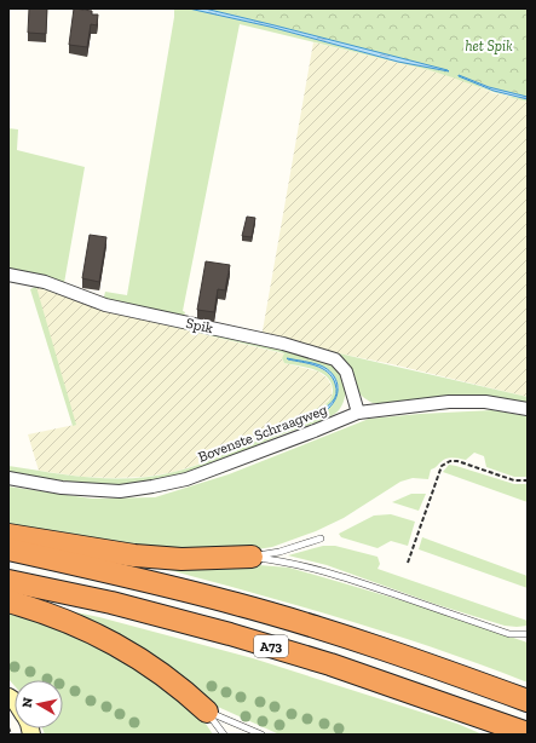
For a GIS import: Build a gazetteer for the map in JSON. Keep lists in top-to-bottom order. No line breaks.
{"streets":{"highway":["A73"],"street":["Spik","Bovenste Schraagweg"]},"crossings":[["Spik","Bovenste Schraagweg"]],"parks":["het Spik"],"north":"left"}
